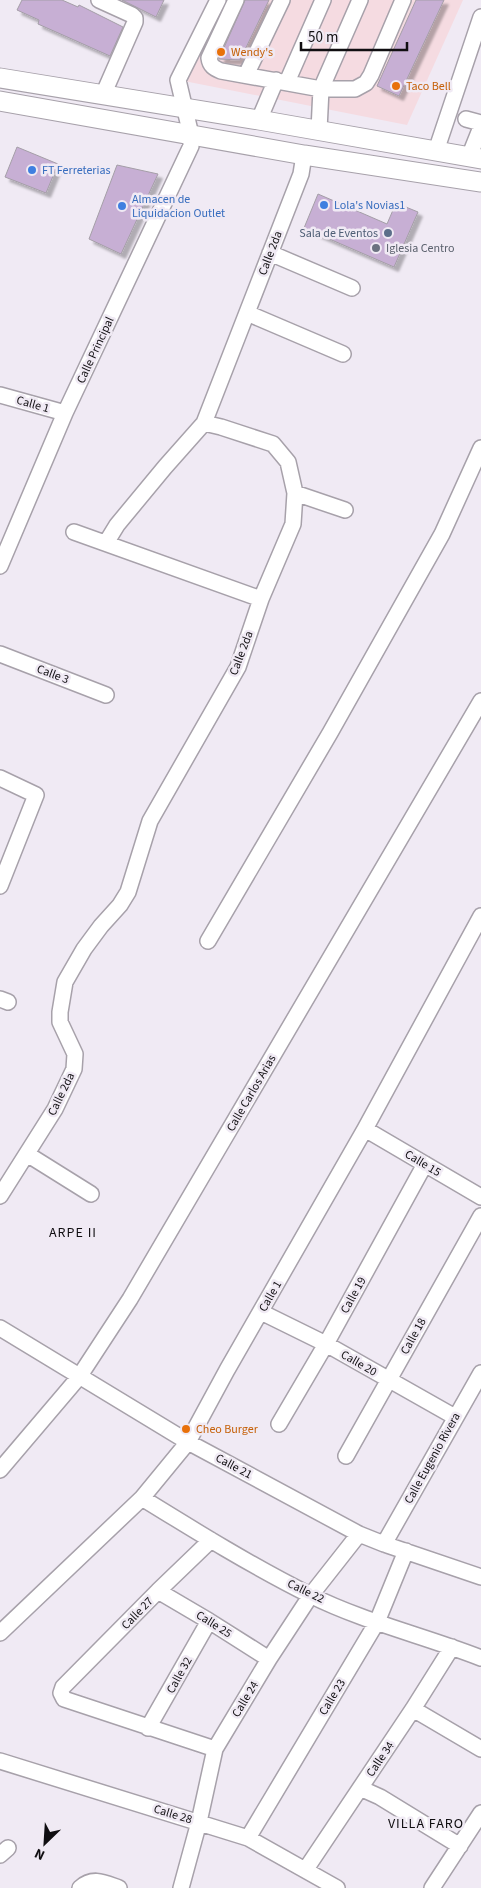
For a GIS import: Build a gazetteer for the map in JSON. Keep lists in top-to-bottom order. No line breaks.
{"streets":{"street":["Calle 2da","Calle Principal","Calle 1","Calle 3","Calle Carlos Arias","Calle 15","Calle 19","Calle 18","Calle 20","Calle Eugenio Rivera","Calle 21","Calle 22","Calle 27","Calle 25","Calle 32","Calle 23","Calle 24","Calle 34","Calle 28"]},"crossings":[["Calle Principal","Calle 1"],["Calle 1","Calle 15"],["Calle 1","Calle 20"],["Calle 1","Calle 21"],["Calle 1","Calle 22"],["Calle Carlos Arias","Calle 21"],["Calle 15","Calle 19"],["Calle 19","Calle 20"],["Calle 18","Calle 20"],["Calle 20","Calle Eugenio Rivera"],["Calle Eugenio Rivera","Calle 21"],["Calle 21","Calle 23"],["Calle 21","Calle 24"],["Calle 22","Calle 27"],["Calle 22","Calle 23"],["Calle 22","Calle 24"],["Calle 22","Calle 34"],["Calle 27","Calle 25"],["Calle 27","Calle 32"],["Calle 25","Calle 32"],["Calle 25","Calle 24"],["Calle 23","Calle 28"],["Calle 24","Calle 28"],["Calle 34","Calle 28"]],"districts":["ARPE II","VILLA FARO"],"places":["Wendy's","Taco Bell","FT Ferreterias","Lola's Novias1","Almacen de Liquidacion Outlet","Sala de Eventos","Iglesia Centro","Cheo Burger"],"scale_bar":"50 m","north":"bottom left"}
